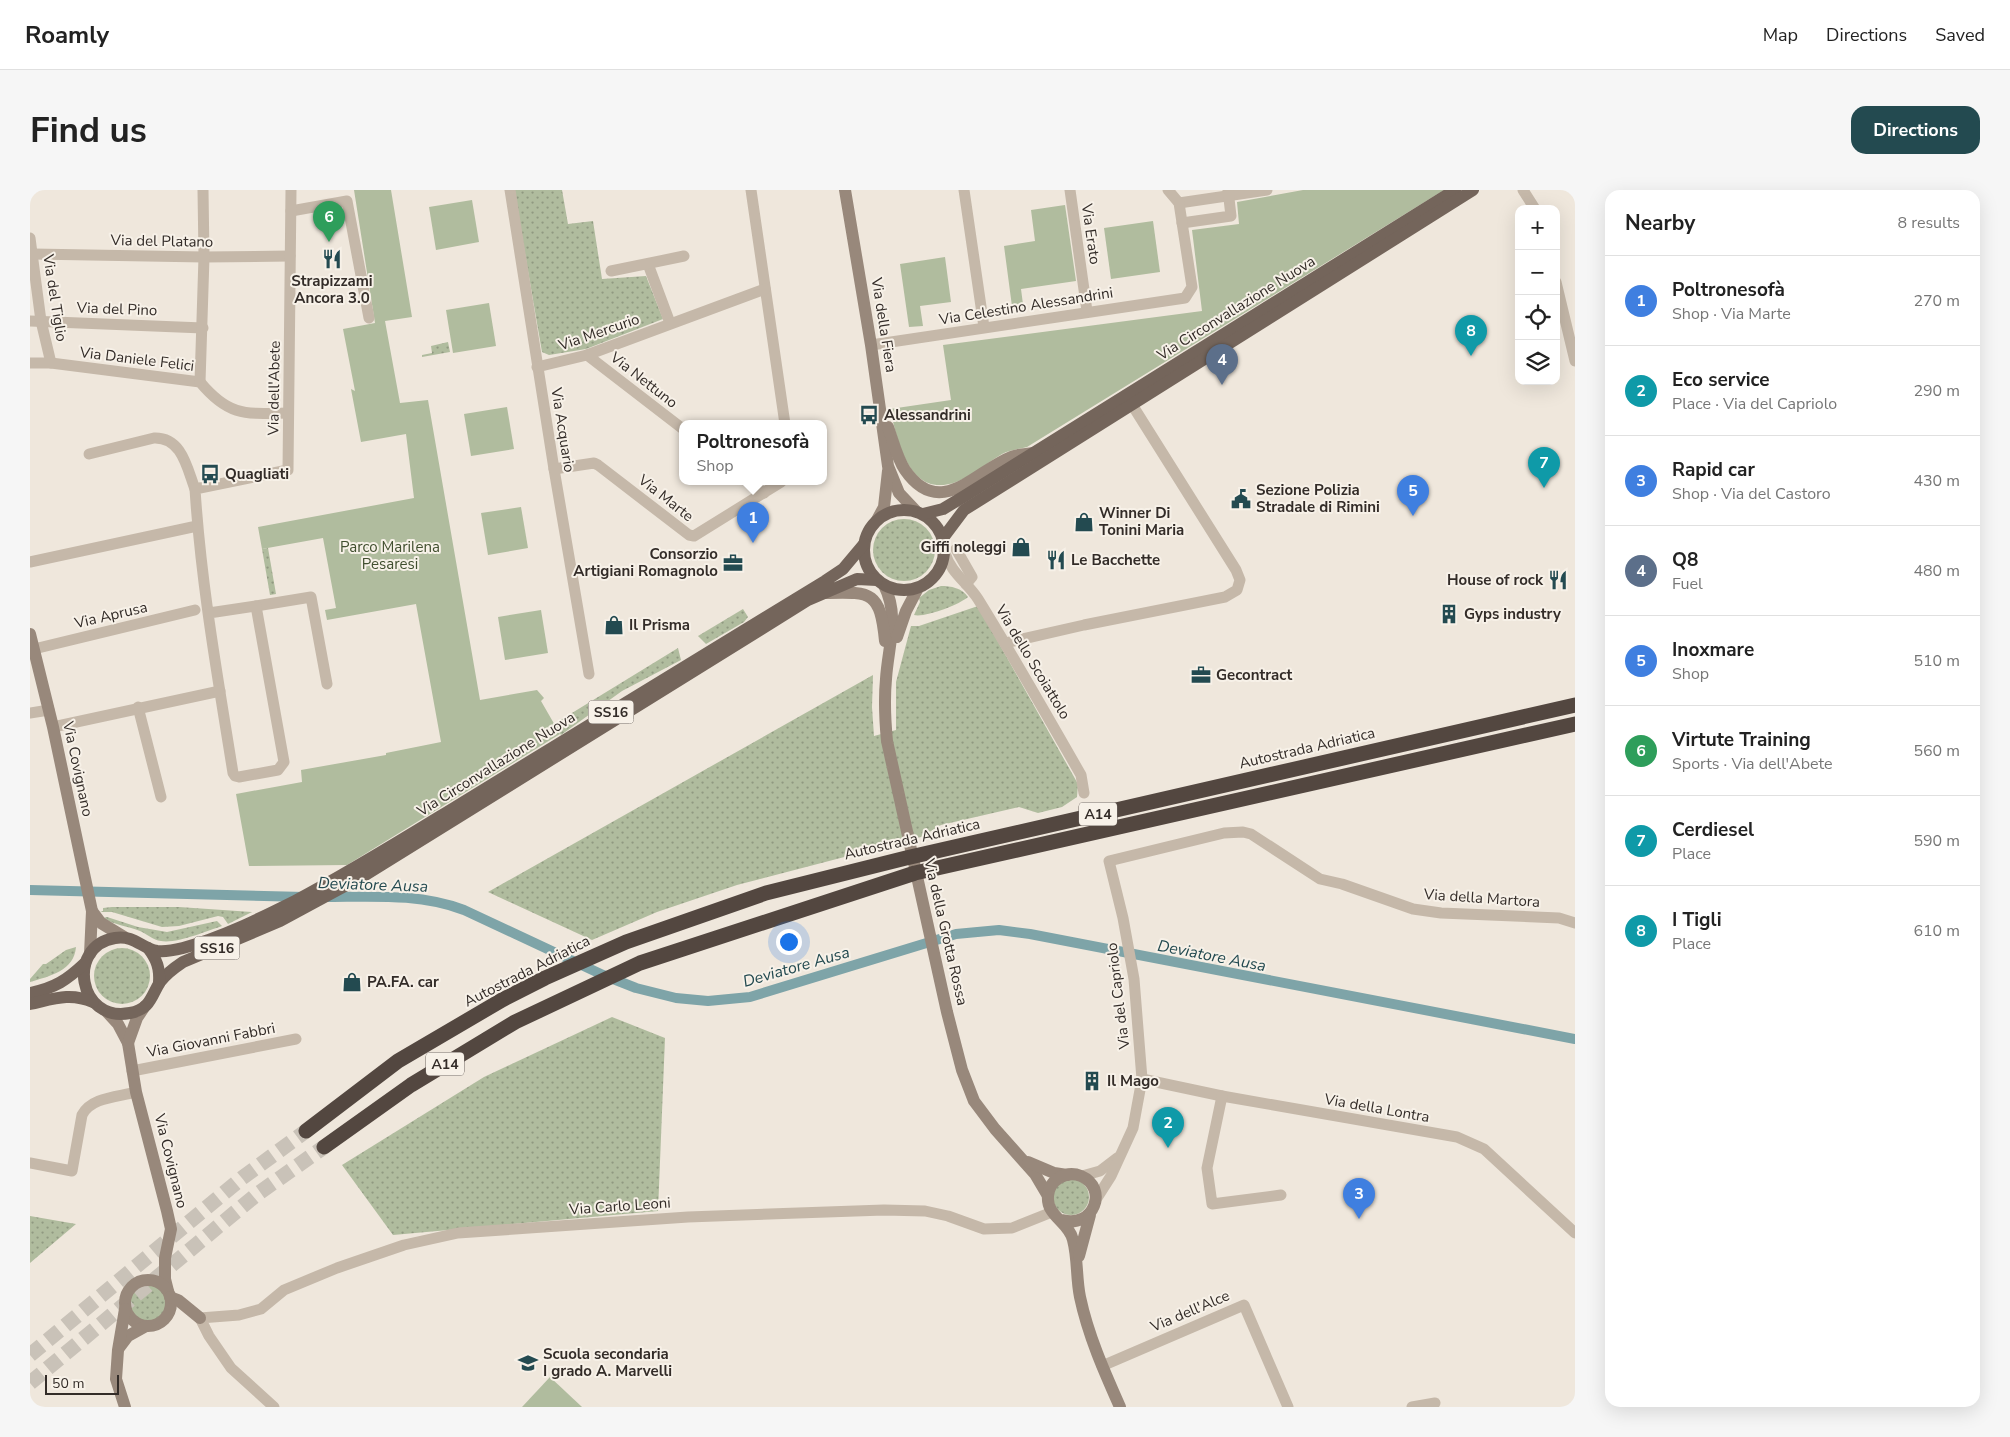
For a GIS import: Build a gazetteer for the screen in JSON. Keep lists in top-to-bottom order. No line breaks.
{"streets":{"highway":["Autostrada Adriatica","A14"],"main road":["Via Circonvallazione Nuova","SS16"],"street":["Via Erato","Via del Platano","Via del Tiglio","Via Celestino Alessandrini","Via del Pino","Via della Fiera","Via Mercurio","Via Daniele Felici","Via Nettuno","Via dell'Abete","Via Acquario","Via Marte","Via Aprusa","Via dello Scoiattolo","Via Covignano","Via della Martora","Via della Grotta Rossa","Via del Capriolo","Via Giovanni Fabbri","Via della Lontra","Via Carlo Leoni","Via dell'Alce"]},"crossings":[["Via Erato","Via Celestino Alessandrini"],["Via del Platano","Via del Tiglio"],["Via del Platano","Via dell'Abete"],["Via del Tiglio","Via del Pino"],["Via del Tiglio","Via Daniele Felici"],["Via Celestino Alessandrini","Via della Fiera"],["Via Circonvallazione Nuova","Via della Fiera"],["Via Circonvallazione Nuova","Via dello Scoiattolo"],["Via Circonvallazione Nuova","Via Covignano"],["Via Circonvallazione Nuova","Via della Grotta Rossa"],["Via della Fiera","Via dello Scoiattolo"],["Via della Fiera","Via della Grotta Rossa"],["Via Mercurio","Via Nettuno"],["Via Mercurio","Via Acquario"],["Via Daniele Felici","Via dell'Abete"],["Via Acquario","Via Marte"],["Via Aprusa","Via Covignano"],["Via dello Scoiattolo","Via della Grotta Rossa"],["Via Covignano","Via Giovanni Fabbri"],["Via della Martora","Via del Capriolo"],["Via della Grotta Rossa","Via del Capriolo"],["Via della Grotta Rossa","Via Carlo Leoni"],["Via del Capriolo","Via della Lontra"],["Via del Capriolo","Via Carlo Leoni"]],"water":["Deviatore Ausa"],"parks":["Parco Marilena Pesaresi"],"places":{"restaurant":["Strapizzami Ancora 3.0","Le Bacchette","House of rock"],"bus stop":["Alessandrini","Quagliati"],"public building":["Sezione Polizia Stradale di Rimini"],"shop":["Winner Di Tonini Maria","Giffi noleggi","Il Prisma","PA.FA. car"],"office":["Consorzio Artigiani Romagnolo","Gecontract"],"building":["Gyps industry","Il Mago"],"school or university":["Scuola secondaria I grado A. Marvelli"]},"scale_bar":"50 m","page":{"header":"Roamly","nav":["Map","Directions","Saved"],"buttons":"Directions","title":"Find us","heading":["Nearby","8 results"],"pins":["6","8","4","7","5","1","2","3"],"map_buttons":["+","−"],"list":[{"mark":"1","name":"Poltronesofà","note":"Shop · Via Marte","value":"270 m"},{"mark":"2","name":"Eco service","note":"Place · Via del Capriolo","value":"290 m"},{"mark":"3","name":"Rapid car","note":"Shop · Via del Castoro","value":"430 m"},{"mark":"4","name":"Q8","note":"Fuel","value":"480 m"},{"mark":"5","name":"Inoxmare","note":"Shop","value":"510 m"},{"mark":"6","name":"Virtute Training","note":"Sports · Via dell'Abete","value":"560 m"},{"mark":"7","name":"Cerdiesel","note":"Place","value":"590 m"},{"mark":"8","name":"I Tigli","note":"Place","value":"610 m"}],"popup":["Poltronesofà","Shop"],"scale":"50 m"}}
